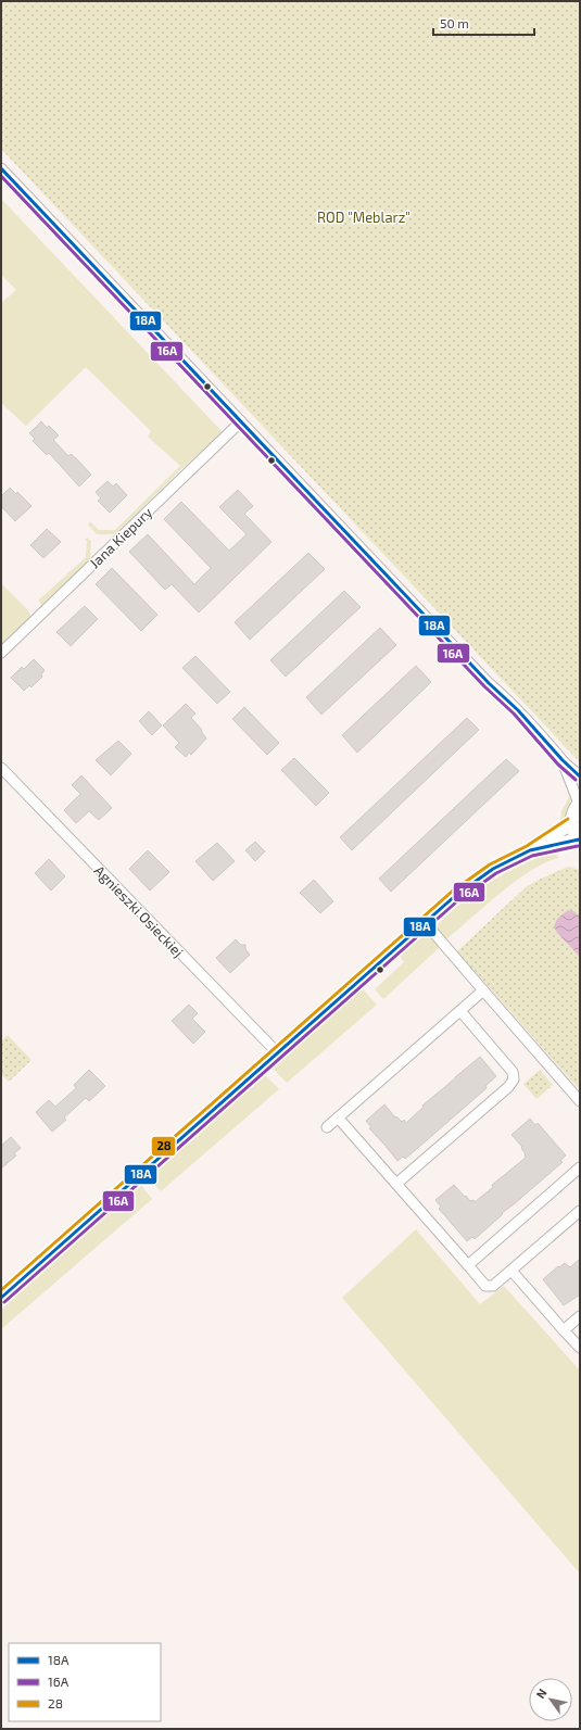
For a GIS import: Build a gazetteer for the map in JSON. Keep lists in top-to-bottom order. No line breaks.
{"streets":{"street":["Jana Kiepury","Agnieszki Osieckiej"]},"parks":["ROD \"Meblarz\""],"lines":["transit line 18A","transit line 16A","transit line 28"],"legend":["18A","16A","28"],"scale_bar":"50 m","north":"top left"}
